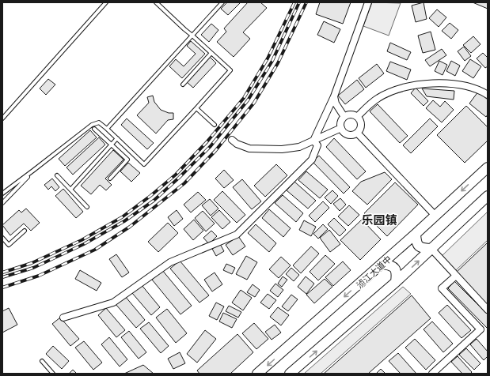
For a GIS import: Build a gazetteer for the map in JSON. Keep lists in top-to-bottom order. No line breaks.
{"streets":{"main road":["浈江大道中"]},"districts":["乐园镇"]}
